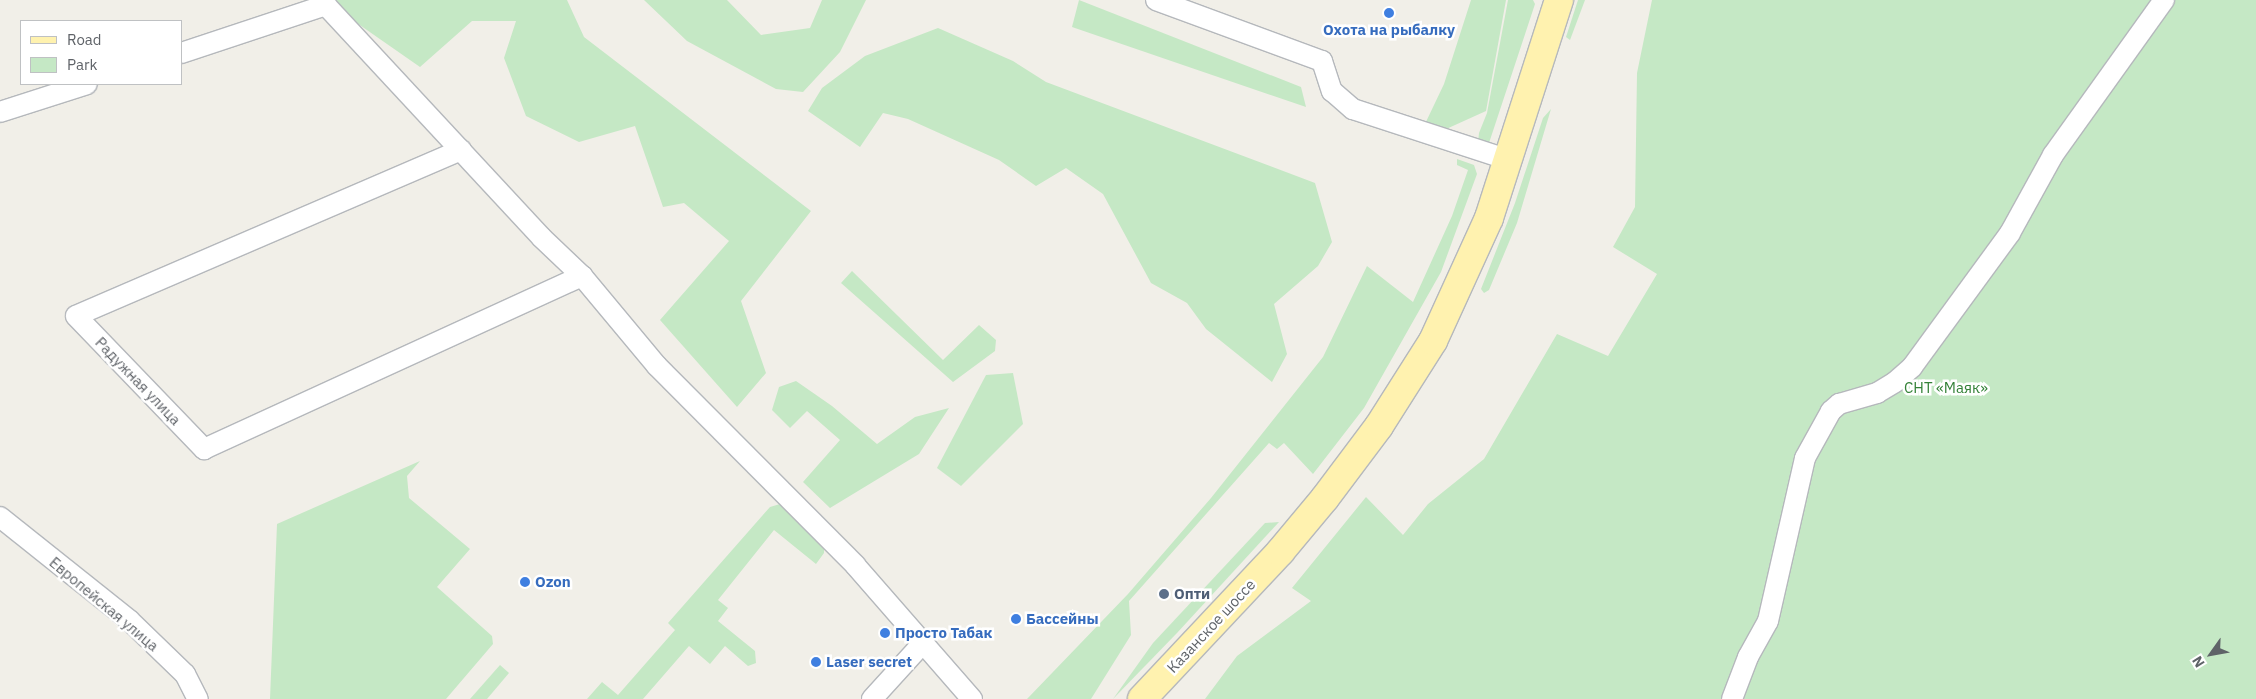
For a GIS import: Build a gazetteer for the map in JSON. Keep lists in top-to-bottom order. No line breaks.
{"streets":{"main road":["Казанское шоссе"],"street":["Радужная улица","Европейская улица"]},"parks":["СНТ «Маяк»"],"places":["Охота на рыбалку","Ozon","Опти","Бассейны","Просто Табак","Laser secret"],"legend":["Road","Park"],"north":"bottom left"}
